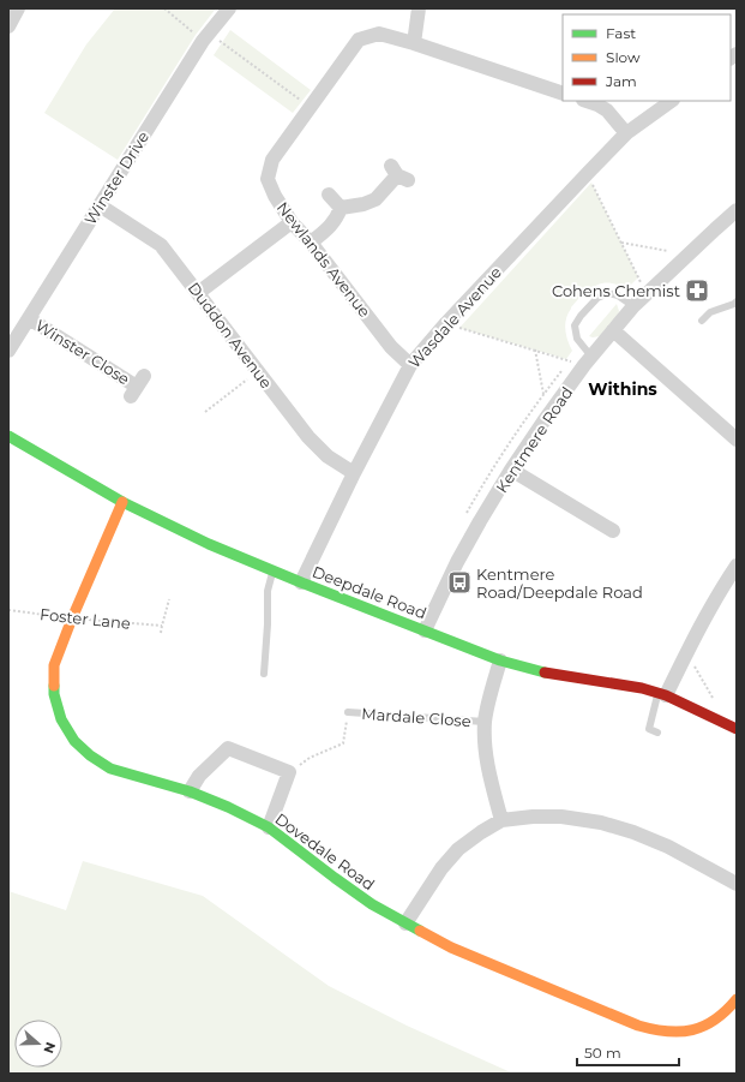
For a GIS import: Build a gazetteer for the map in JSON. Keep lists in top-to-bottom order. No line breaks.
{"streets":{"street":["Winster Drive","Newlands Avenue","Wasdale Avenue","Duddon Avenue","Winster Close","Kentmere Road","Deepdale Road","Dovedale Road"],"lane":["Mardale Close"],"path":["Foster Lane"]},"crossings":[["Winster Drive","Duddon Avenue"],["Winster Drive","Winster Close"],["Newlands Avenue","Wasdale Avenue"],["Wasdale Avenue","Duddon Avenue"],["Wasdale Avenue","Deepdale Road"],["Kentmere Road","Deepdale Road"],["Deepdale Road","Dovedale Road"],["Foster Lane","Dovedale Road"]],"districts":["Withins"],"places":{"pharmacy":["Cohens Chemist"],"bus stop":["Kentmere Road/Deepdale Road"]},"legend":["Fast","Slow","Jam"],"scale_bar":"50 m","north":"right"}
